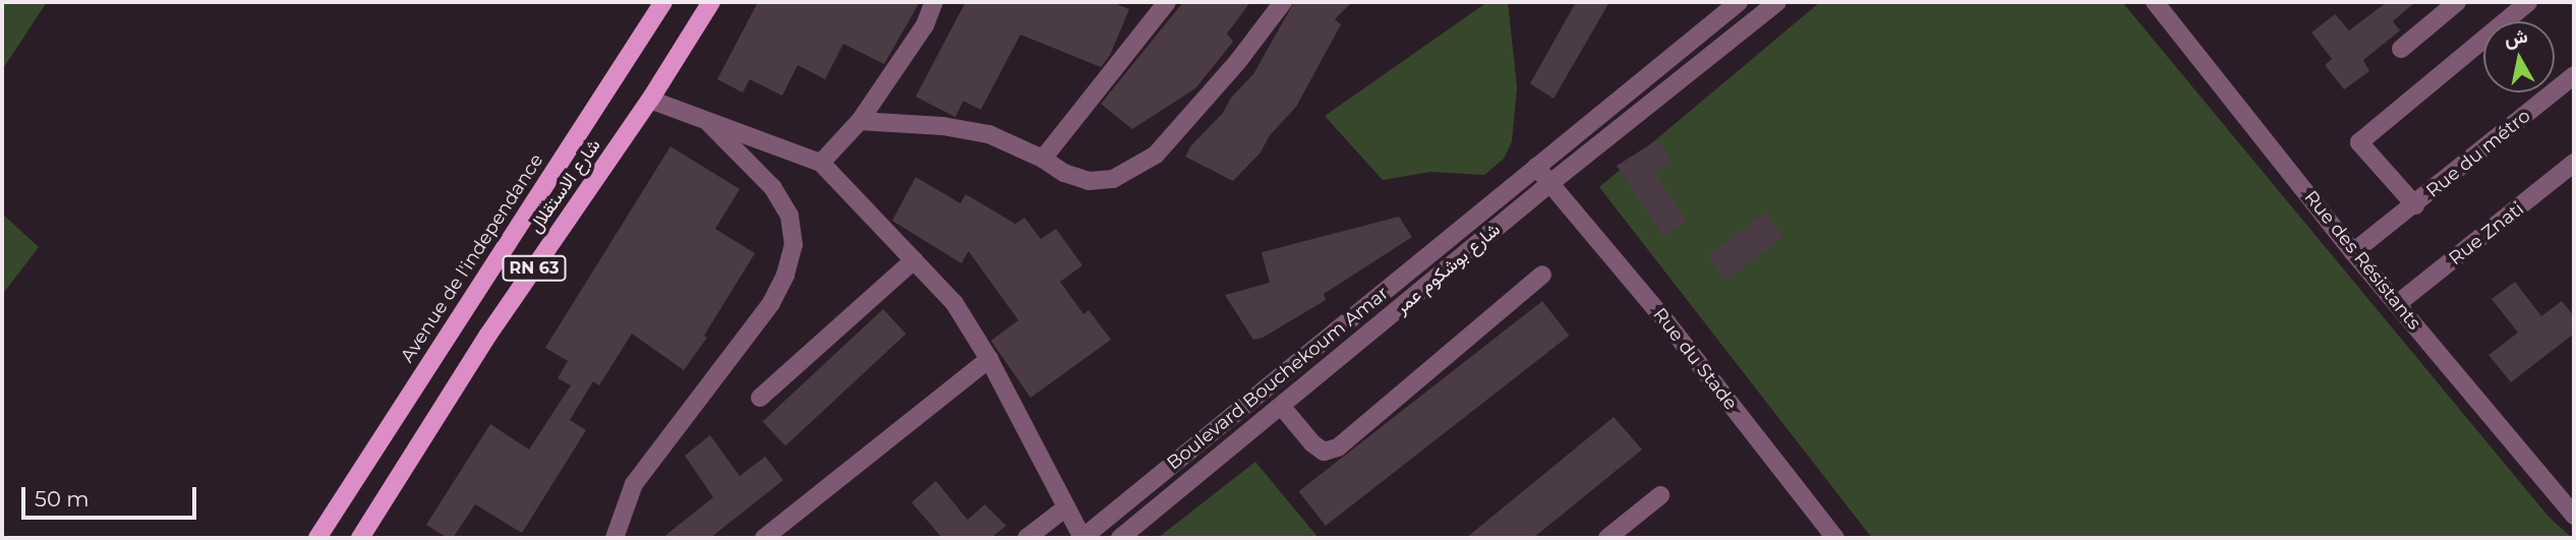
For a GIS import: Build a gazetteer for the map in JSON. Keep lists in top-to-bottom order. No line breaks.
{"streets":{"main road":["شارع الاستقلال","Avenue de l'independance","RN 63"],"street":["Rue du métro","Rue Znati","Rue des Résistants","شارع بوشكوم عمر","Rue du Stade","Boulevard Bouchekoum Amar"]},"crossings":[["Rue du métro","Rue des Résistants"],["Rue Znati","Rue des Résistants"],["شارع بوشكوم عمر","Rue du Stade"],["Rue du Stade","Boulevard Bouchekoum Amar"]],"scale_bar":"50 m","north":"top"}
